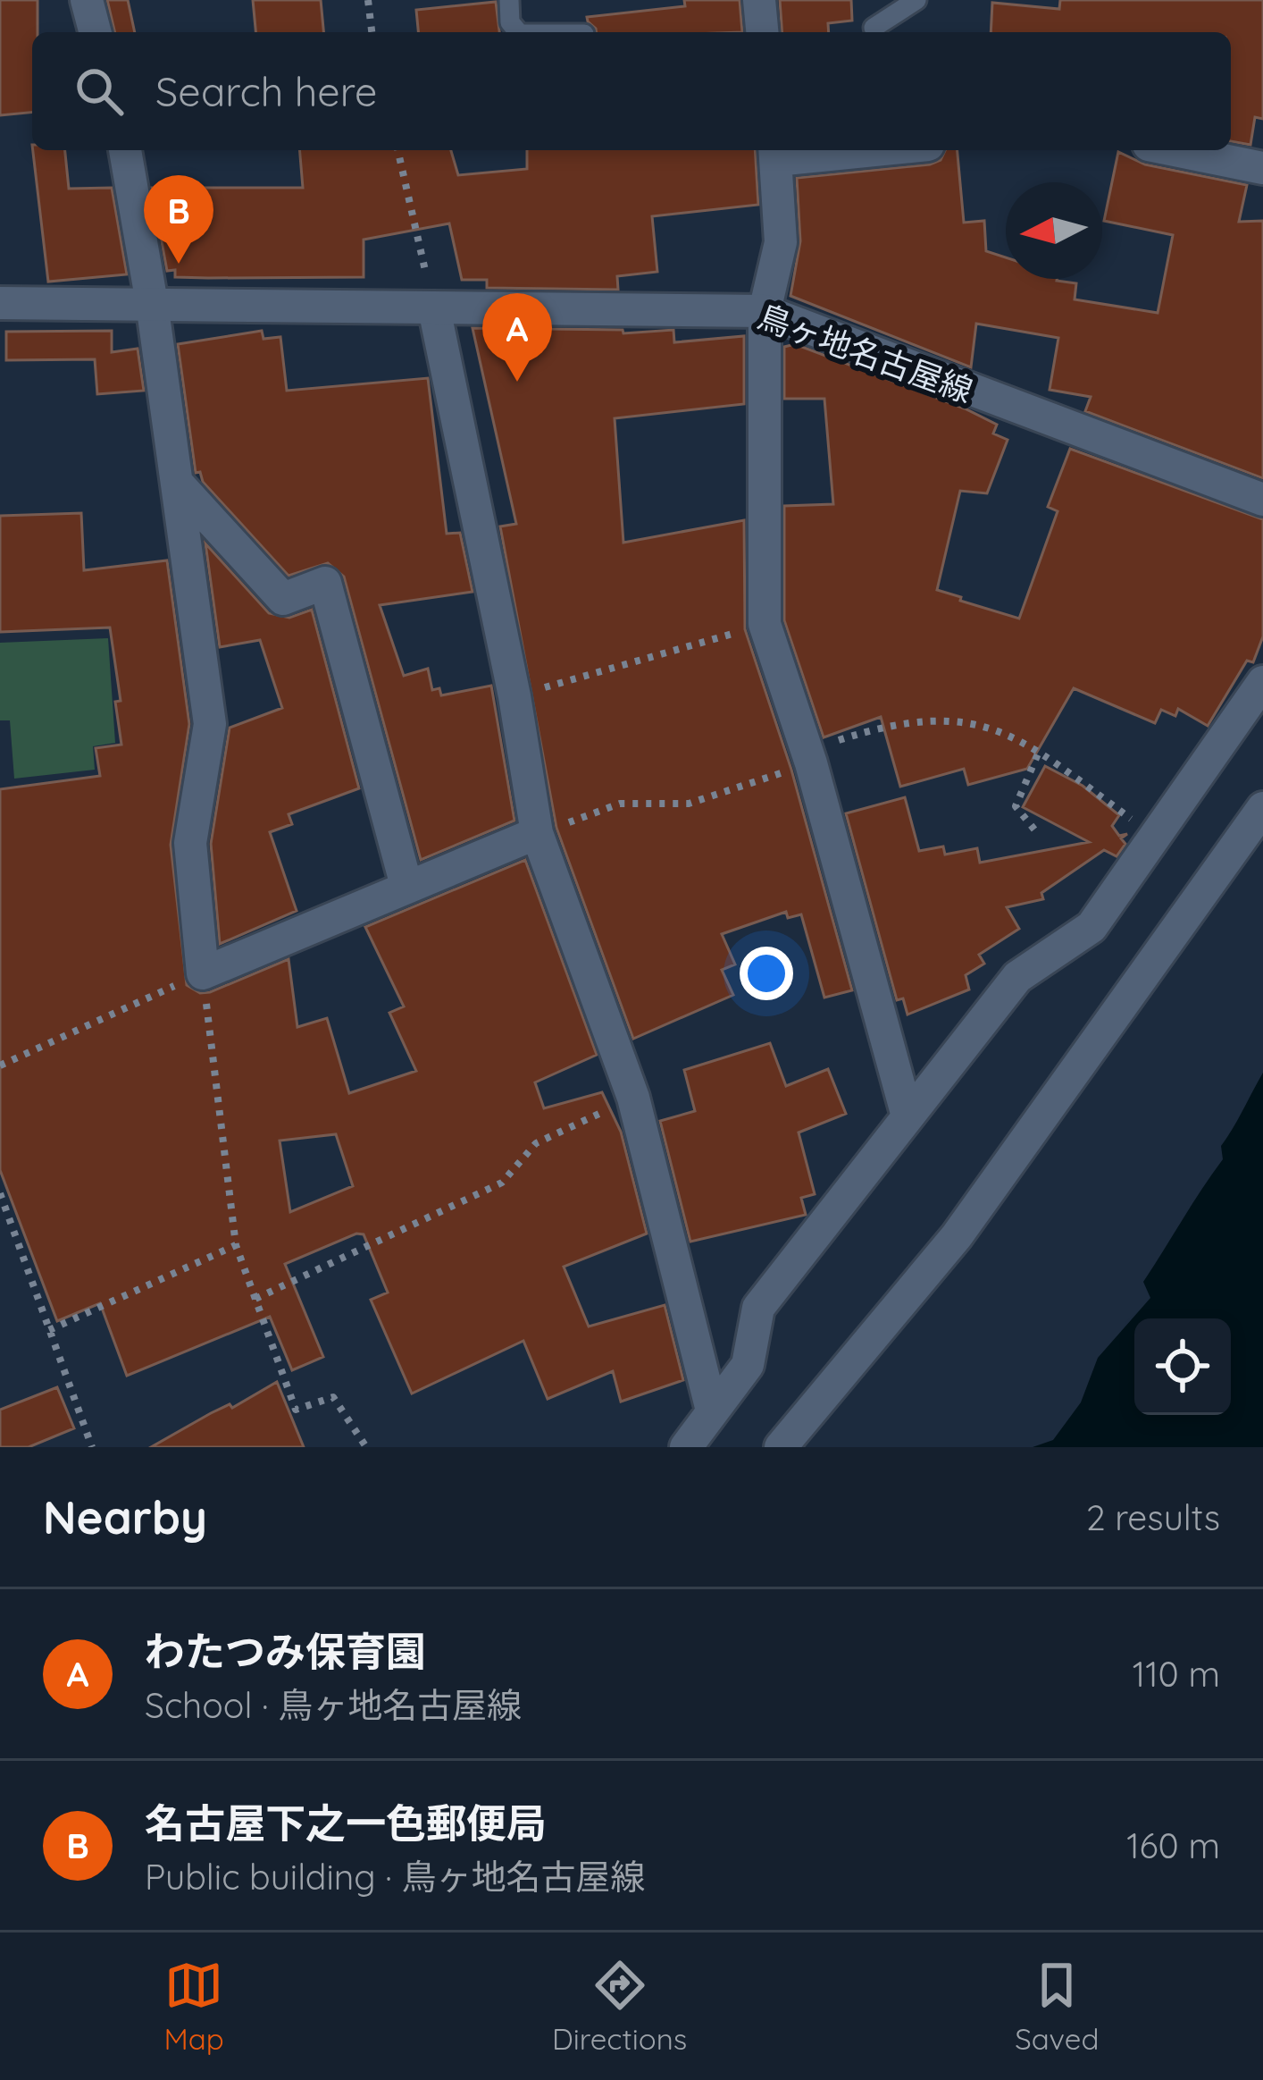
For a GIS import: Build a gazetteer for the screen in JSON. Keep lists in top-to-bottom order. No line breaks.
{"streets":{"street":["鳥ヶ地名古屋線"]},"north":"left","page":{"search":"Search here","pins":["B","A"],"heading":["Nearby","2 results"],"list":[{"mark":"A","name":"わたつみ保育園","note":"School · 鳥ヶ地名古屋線","value":"110 m"},{"mark":"B","name":"名古屋下之一色郵便局","note":"Public building · 鳥ヶ地名古屋線","value":"160 m"}],"nav":["Map","Directions","Saved"]}}
